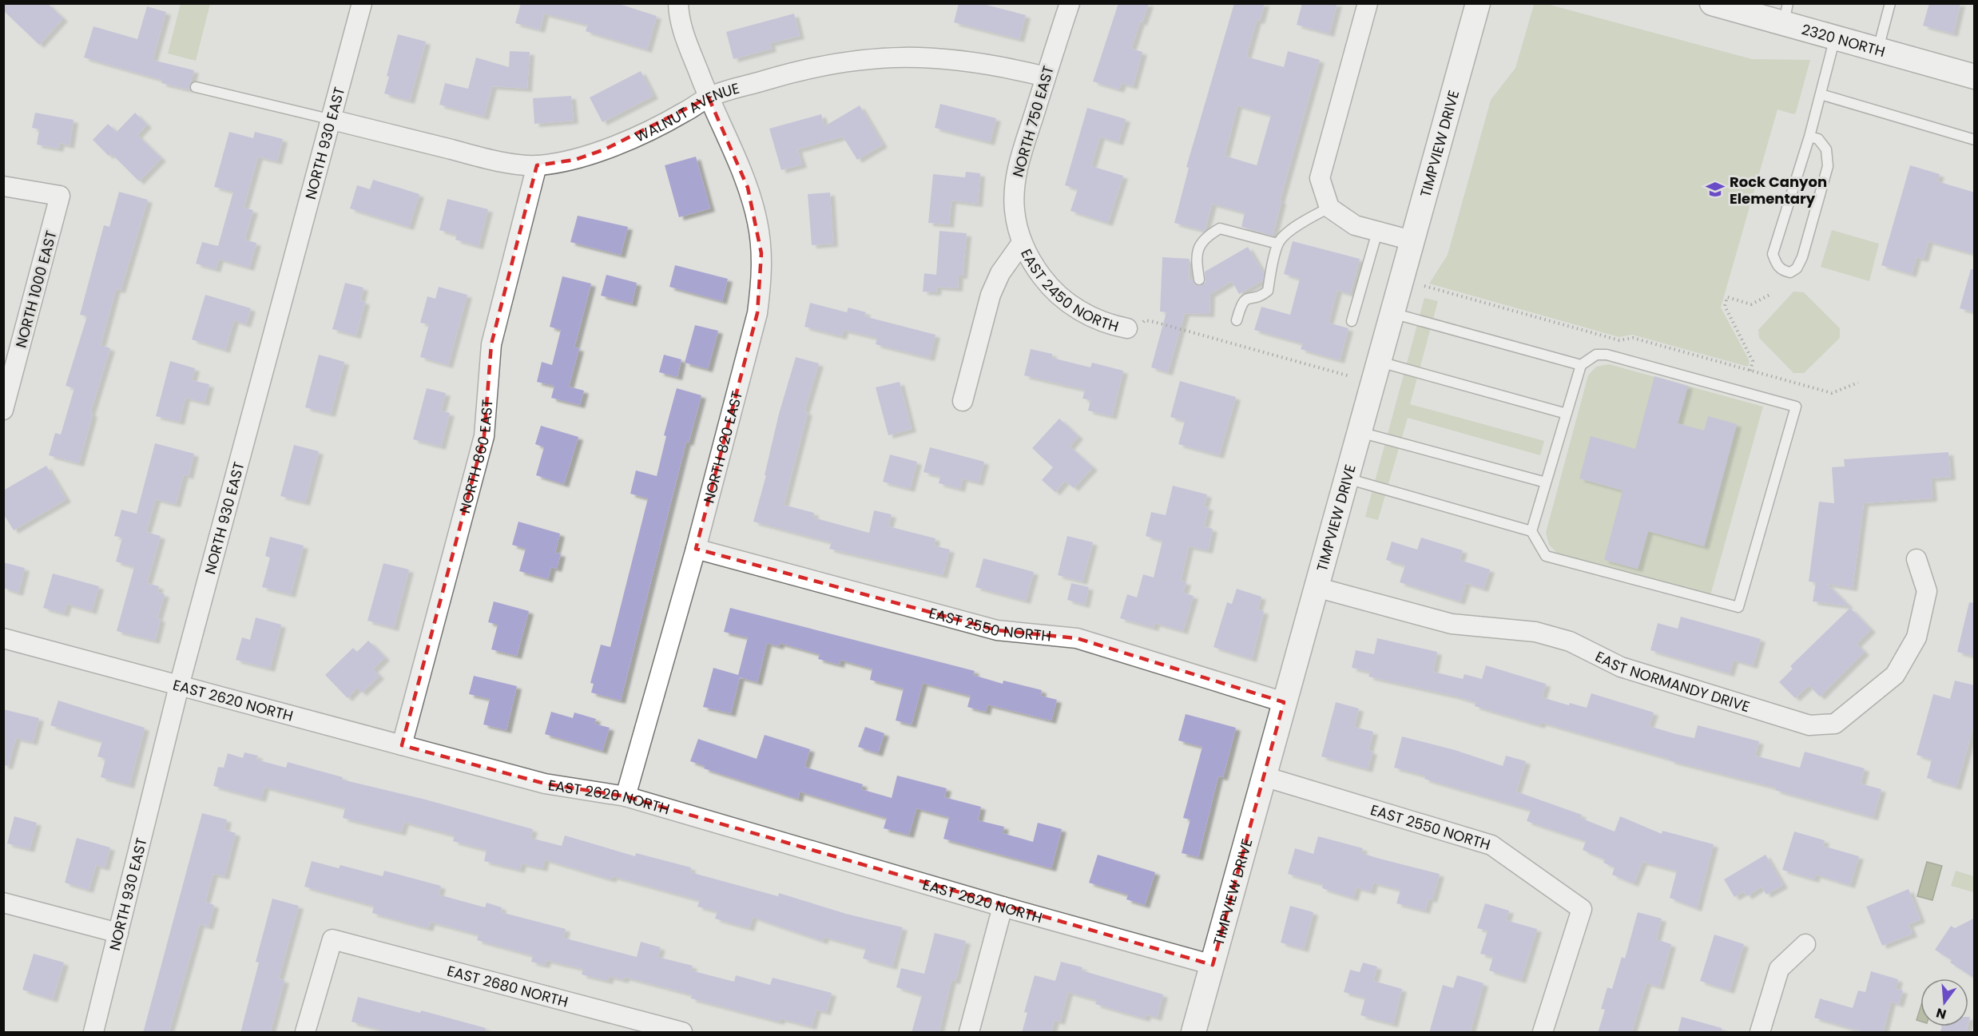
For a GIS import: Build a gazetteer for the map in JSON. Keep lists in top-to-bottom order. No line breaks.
{"streets":{"street":["2320 NORTH","WALNUT AVENUE","NORTH 750 EAST","NORTH 930 EAST","TIMPVIEW DRIVE","EAST 2450 NORTH","NORTH 1000 EAST","NORTH 820 EAST","NORTH 860 EAST","EAST 2550 NORTH","EAST NORMANDY DRIVE","EAST 2620 NORTH","EAST 2680 NORTH"]},"crossings":[["WALNUT AVENUE","NORTH 750 EAST"],["WALNUT AVENUE","NORTH 930 EAST"],["WALNUT AVENUE","NORTH 820 EAST"],["WALNUT AVENUE","NORTH 860 EAST"],["NORTH 750 EAST","EAST 2450 NORTH"],["NORTH 930 EAST","EAST 2620 NORTH"],["TIMPVIEW DRIVE","EAST 2550 NORTH"],["TIMPVIEW DRIVE","EAST NORMANDY DRIVE"],["TIMPVIEW DRIVE","EAST 2620 NORTH"],["NORTH 820 EAST","EAST 2550 NORTH"],["NORTH 820 EAST","EAST 2620 NORTH"],["NORTH 860 EAST","EAST 2620 NORTH"]],"places":{"school or university":["Rock Canyon Elementary"]},"north":"bottom"}
